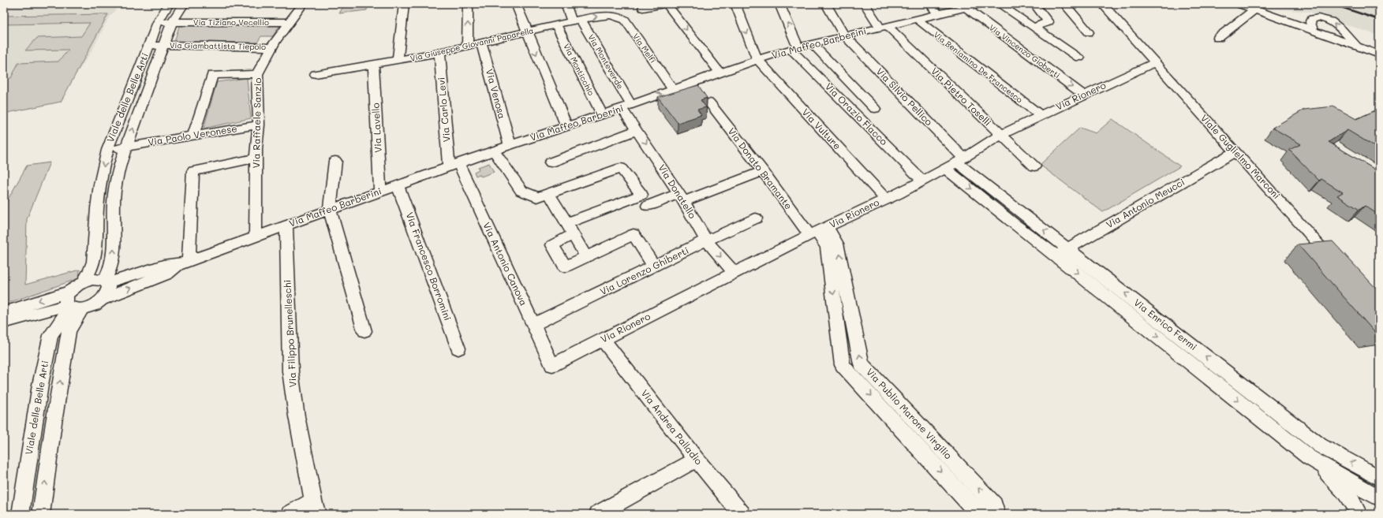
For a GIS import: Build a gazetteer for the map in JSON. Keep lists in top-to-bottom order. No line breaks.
{"streets":{"street":["Via Tiziano Vecellio","Via Maffeo Barberini","Via Giuseppe Giovanni Paparella","Via Giambattista Tiepolo","Via Melfi","Via Vincenzo Gioberti","Via Monteverde","Via Beniamino De Francesco","Via Monticchio","Via Venosa","Via Rionero","Via Silvio Pellico","Via Pietro Toselli","Viale delle Belle Arti","Via Carlo Levi","Via Orazio Flacco","Via Raffaele Sanzio","Via Lavello","Via Vulture","Via Paolo Veronese","Viale Guglielmo Marconi","Via Donato Bramante","Via Donatello","Via Antonio Meucci","Via Antonio Canova","Via Francesco Borromini","Via Lorenzo Ghiberti","Via Enrico Fermi","Via Filippo Brunelleschi","Via Publio Marone Virgilio","Via Andrea Palladio"]},"crossings":[["Via Tiziano Vecellio","Viale delle Belle Arti"],["Via Tiziano Vecellio","Via Raffaele Sanzio"],["Via Maffeo Barberini","Via Melfi"],["Via Maffeo Barberini","Via Vincenzo Gioberti"],["Via Maffeo Barberini","Via Monteverde"],["Via Maffeo Barberini","Via Beniamino De Francesco"],["Via Maffeo Barberini","Via Monticchio"],["Via Maffeo Barberini","Via Venosa"],["Via Maffeo Barberini","Via Silvio Pellico"],["Via Maffeo Barberini","Via Pietro Toselli"],["Via Maffeo Barberini","Viale delle Belle Arti"],["Via Maffeo Barberini","Via Carlo Levi"],["Via Maffeo Barberini","Via Orazio Flacco"],["Via Maffeo Barberini","Via Raffaele Sanzio"],["Via Maffeo Barberini","Via Lavello"],["Via Maffeo Barberini","Via Vulture"],["Via Maffeo Barberini","Via Donatello"],["Via Maffeo Barberini","Via Antonio Canova"],["Via Maffeo Barberini","Via Francesco Borromini"],["Via Maffeo Barberini","Via Filippo Brunelleschi"],["Via Giuseppe Giovanni Paparella","Via Melfi"],["Via Giuseppe Giovanni Paparella","Via Monteverde"],["Via Giuseppe Giovanni Paparella","Via Monticchio"],["Via Giuseppe Giovanni Paparella","Via Venosa"],["Via Giuseppe Giovanni Paparella","Via Carlo Levi"],["Via Giuseppe Giovanni Paparella","Via Lavello"],["Via Giambattista Tiepolo","Viale delle Belle Arti"],["Via Giambattista Tiepolo","Via Raffaele Sanzio"],["Via Vincenzo Gioberti","Via Rionero"],["Via Monteverde","Via Donatello"],["Via Beniamino De Francesco","Via Rionero"],["Via Rionero","Via Silvio Pellico"],["Via Rionero","Via Pietro Toselli"],["Via Rionero","Via Orazio Flacco"],["Via Rionero","Via Vulture"],["Via Rionero","Viale Guglielmo Marconi"],["Via Rionero","Via Donato Bramante"],["Via Rionero","Via Donatello"],["Via Rionero","Via Antonio Canova"],["Via Rionero","Via Enrico Fermi"],["Via Rionero","Via Publio Marone Virgilio"],["Via Rionero","Via Andrea Palladio"],["Via Silvio Pellico","Via Enrico Fermi"],["Viale delle Belle Arti","Via Paolo Veronese"],["Via Carlo Levi","Via Antonio Canova"],["Via Raffaele Sanzio","Via Paolo Veronese"],["Viale Guglielmo Marconi","Via Antonio Meucci"],["Via Donato Bramante","Via Publio Marone Virgilio"],["Via Donatello","Via Lorenzo Ghiberti"],["Via Antonio Meucci","Via Enrico Fermi"],["Via Antonio Canova","Via Lorenzo Ghiberti"]]}
